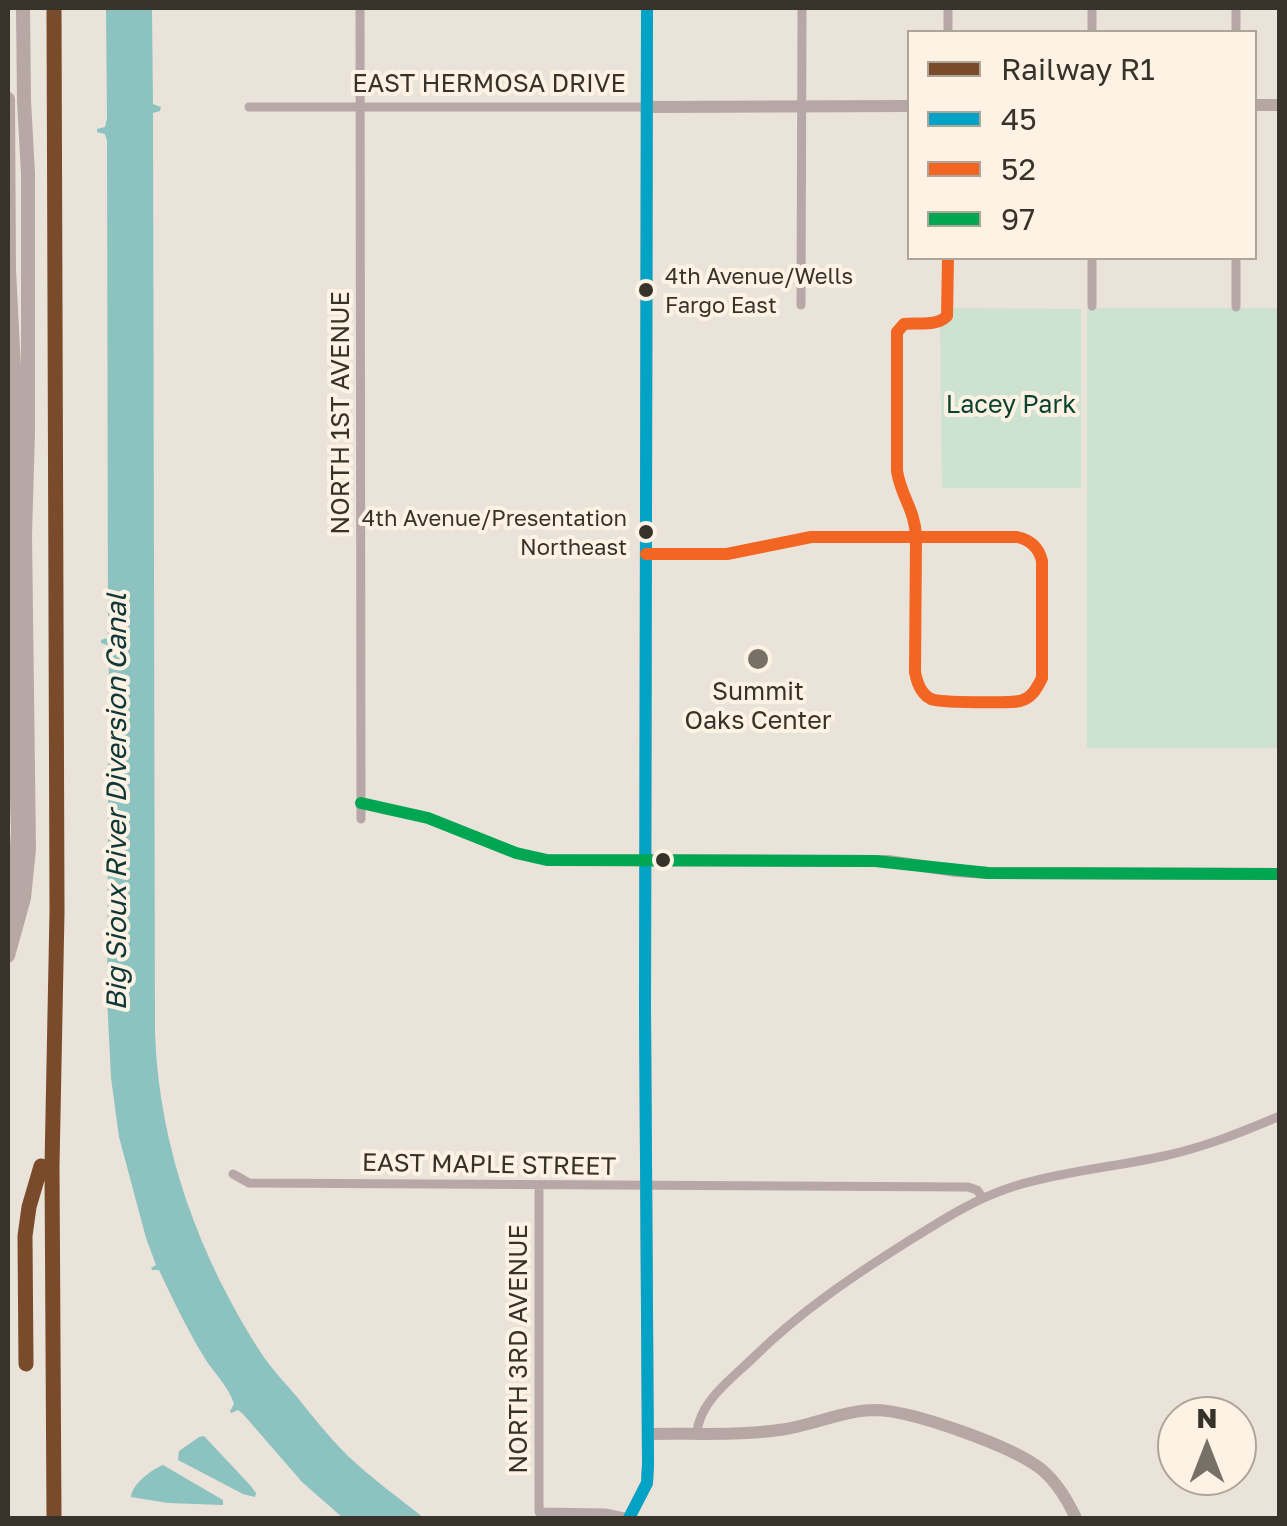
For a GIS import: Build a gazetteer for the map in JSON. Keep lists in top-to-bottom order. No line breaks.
{"streets":{"main road":["EAST HERMOSA DRIVE"],"street":["NORTH 1ST AVENUE","EAST MAPLE STREET","NORTH 3RD AVENUE"]},"crossings":[["EAST HERMOSA DRIVE","NORTH 1ST AVENUE"],["EAST MAPLE STREET","NORTH 3RD AVENUE"]],"water":["Big Sioux River Diversion Canal"],"parks":["Lacey Park"],"places":["4th Avenue/Wells Fargo East","4th Avenue/Presentation Northeast","Summit Oaks Center"],"lines":["rail line R1","transit line 45","transit line 52","transit line 97"],"legend":["Railway R1","45","52","97"],"north":"top"}
